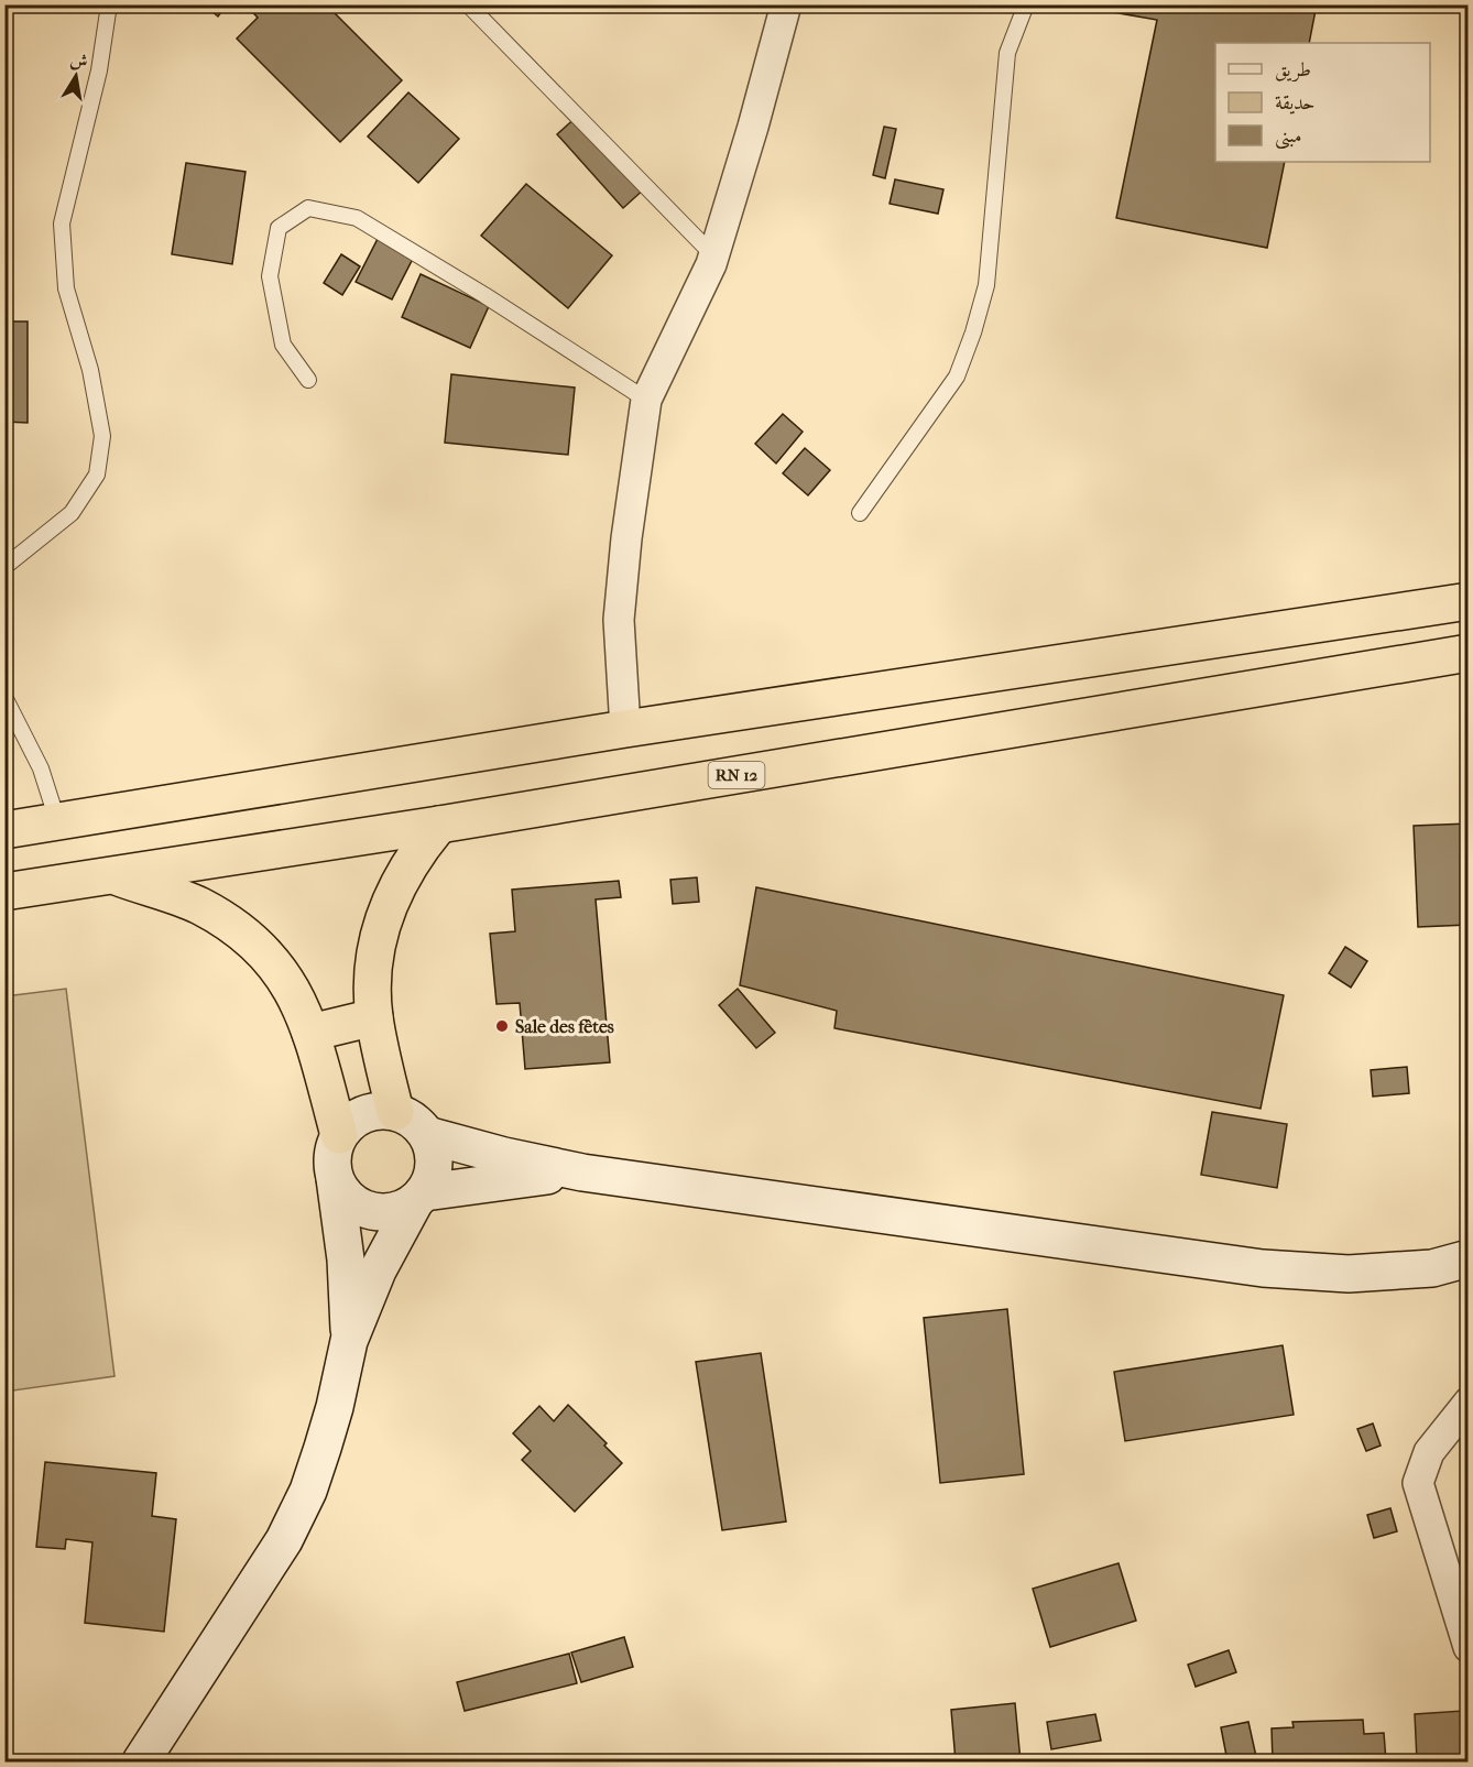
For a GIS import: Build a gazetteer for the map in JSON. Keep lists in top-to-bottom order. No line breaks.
{"streets":{"highway":["RN 12"]},"places":["Sale des fêtes"],"legend":["طريق","حديقة","مبنى"],"north":"top"}
